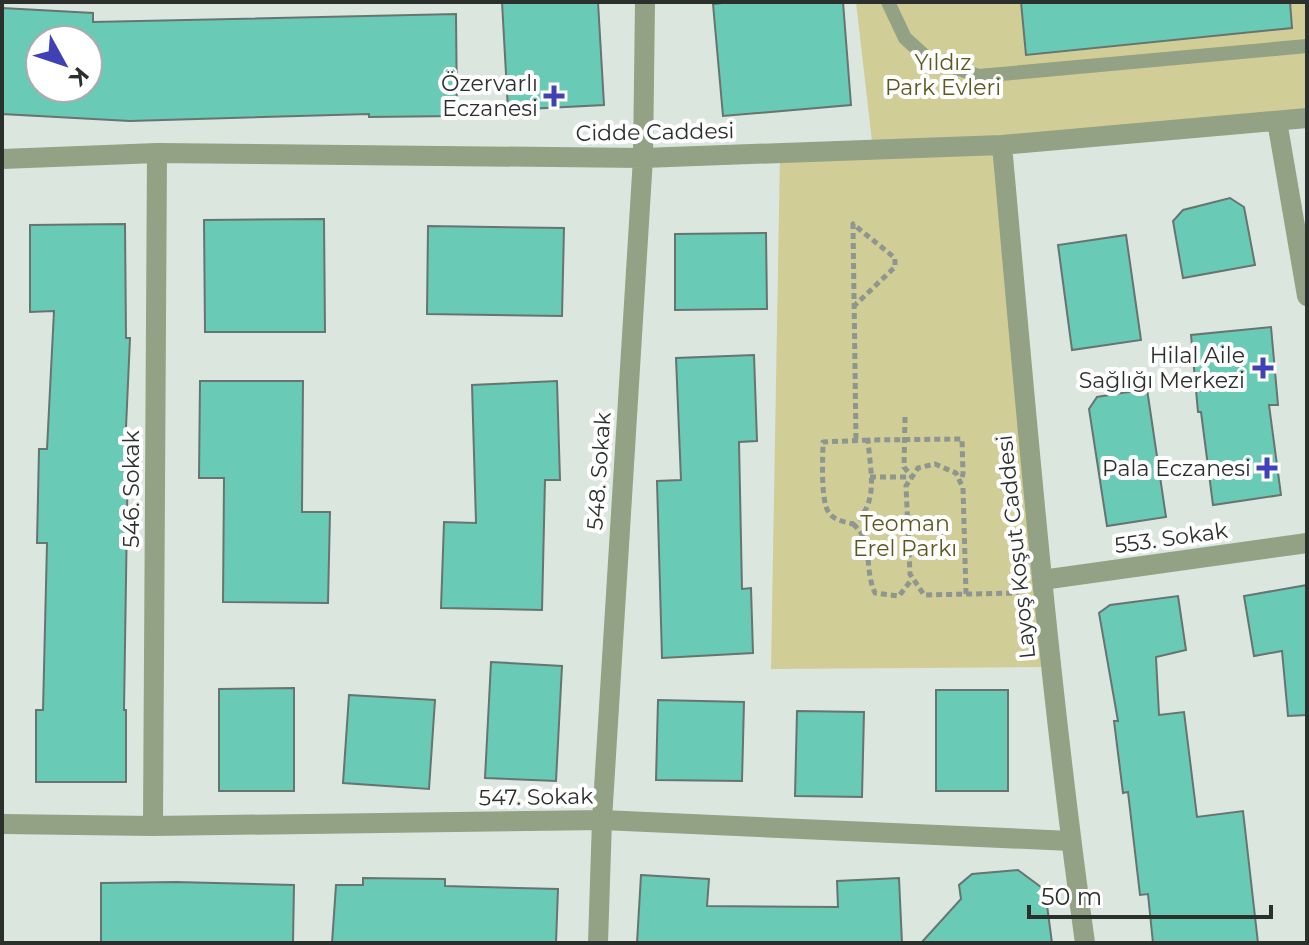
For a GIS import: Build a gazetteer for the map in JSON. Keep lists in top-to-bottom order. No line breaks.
{"streets":{"street":["Cidde Caddesi","548. Sokak","546. Sokak","553. Sokak","Layoş Koşut Caddesi","547. Sokak"]},"crossings":[["Cidde Caddesi","548. Sokak"],["Cidde Caddesi","546. Sokak"],["Cidde Caddesi","Layoş Koşut Caddesi"],["548. Sokak","547. Sokak"],["546. Sokak","547. Sokak"],["553. Sokak","Layoş Koşut Caddesi"],["Layoş Koşut Caddesi","547. Sokak"]],"parks":["Yıldız Park Evleri","Teoman Erel Parkı"],"places":{"health":["Özervarlı Eczanesi","Hilal Aile Sağlığı Merkezi","Pala Eczanesi"]},"scale_bar":"50 m","north":"bottom right"}
